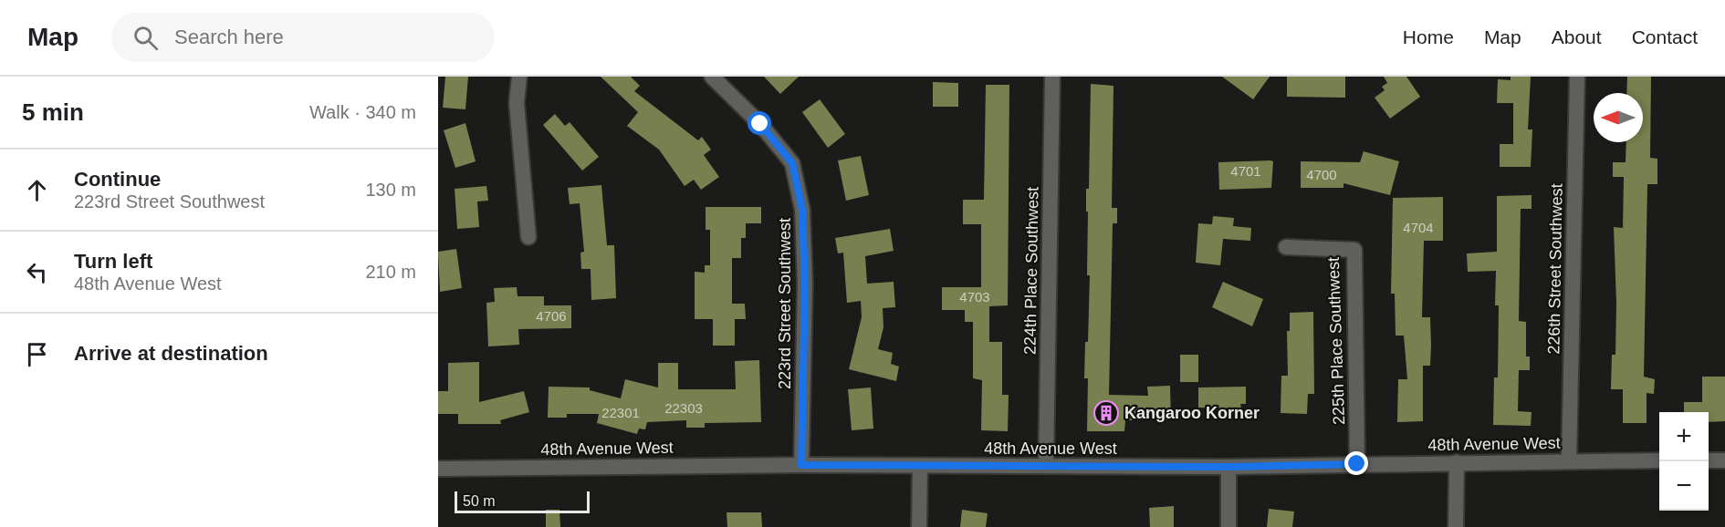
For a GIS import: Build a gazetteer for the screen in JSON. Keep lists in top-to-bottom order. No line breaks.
{"streets":{"street":["226th Street Southwest","224th Place Southwest","223rd Street Southwest","225th Place Southwest","48th Avenue West"]},"crossings":[["226th Street Southwest","48th Avenue West"],["224th Place Southwest","48th Avenue West"],["223rd Street Southwest","48th Avenue West"],["225th Place Southwest","48th Avenue West"]],"places":{"building":["Kangaroo Korner"]},"house_numbers":["4701","4700","4704","4703","4706","22303","22301"],"scale_bar":"50 m","north":"left","page":{"header":"Map","search":"Search here","nav":["Home","Map","About","Contact"],"heading":["5 min","Walk · 340 m"],"list":[["Continue","223rd Street Southwest","130 m"],["Turn left","48th Avenue West","210 m"],"Arrive at destination"],"map_buttons":["+","−"],"scale":"50 m"}}
